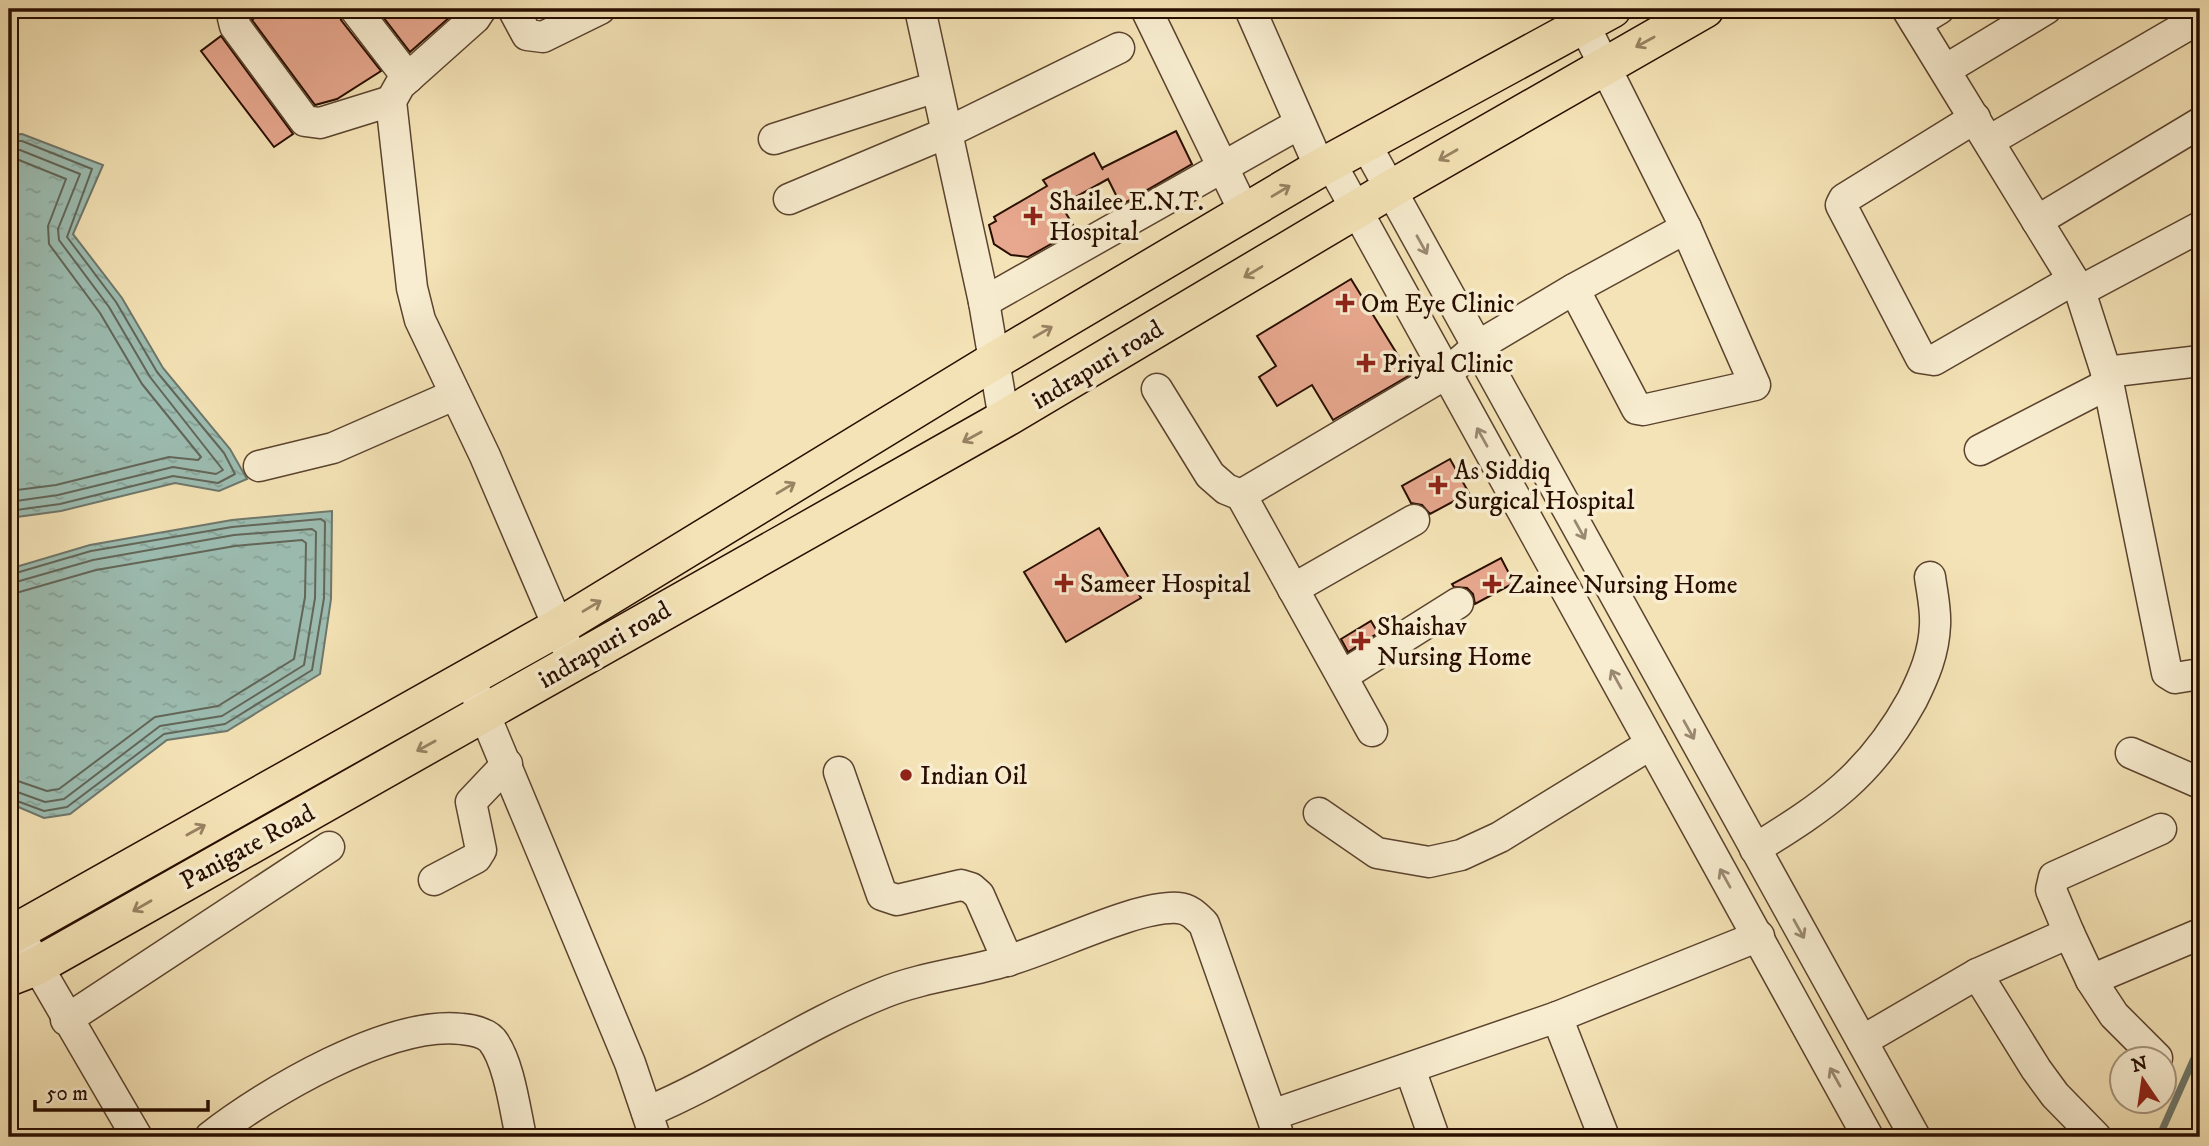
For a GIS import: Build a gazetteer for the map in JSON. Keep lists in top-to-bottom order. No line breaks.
{"streets":{"main road":["indrapuri road","Panigate Road"]},"crossings":[["indrapuri road","Panigate Road"]],"places":{"health":["Shailee E.N.T. Hospital","Om Eye Clinic","Priyal Clinic","As Siddiq Surgical Hospital","Sameer Hospital","Zainee Nursing Home","Shaishav Nursing Home"],"other":["Indian Oil"]},"scale_bar":"50 m","north":"top"}
